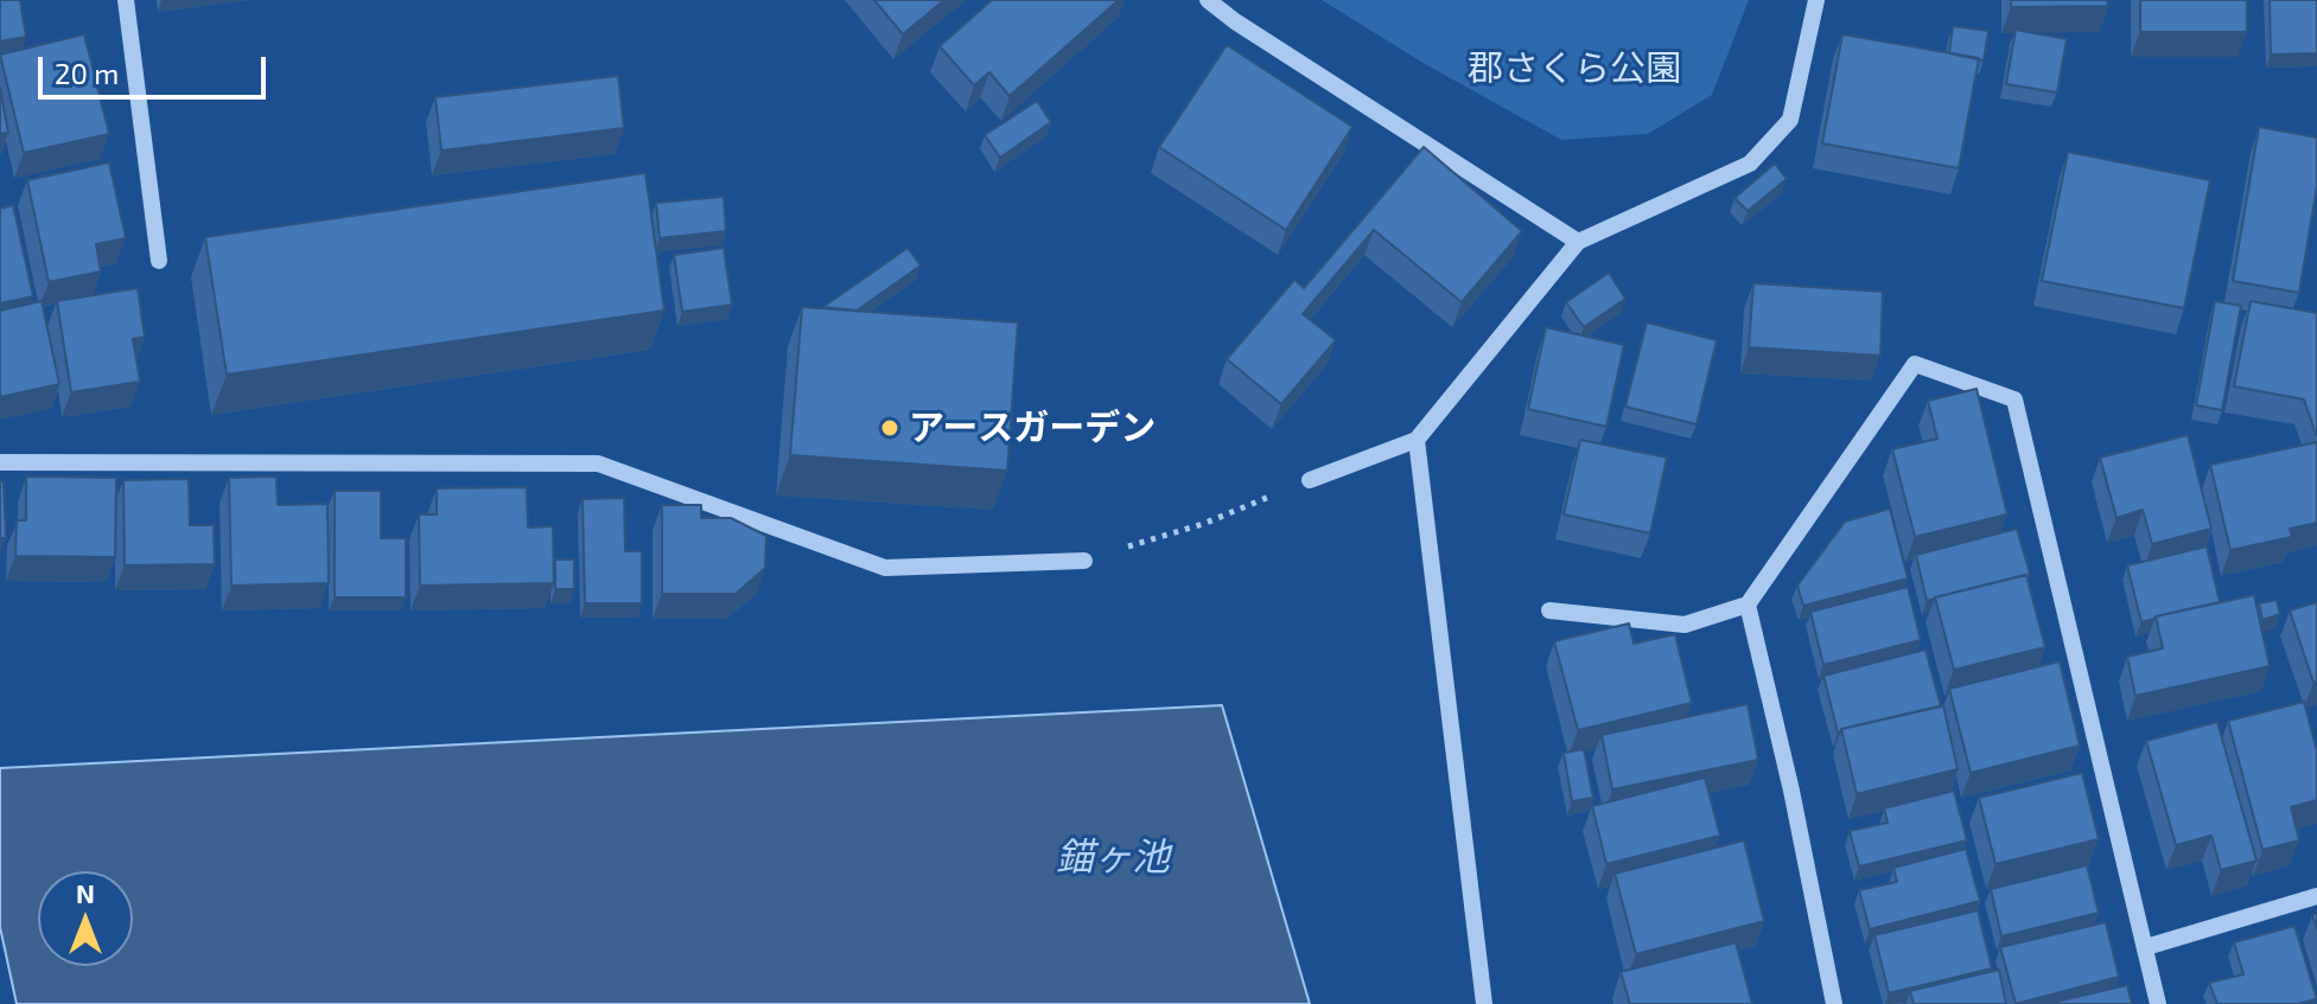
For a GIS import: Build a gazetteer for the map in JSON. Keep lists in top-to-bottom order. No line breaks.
{"water":["錨ヶ池"],"parks":["郡さくら公園"],"places":["アースガーデン"],"scale_bar":"20 m","north":"top"}
